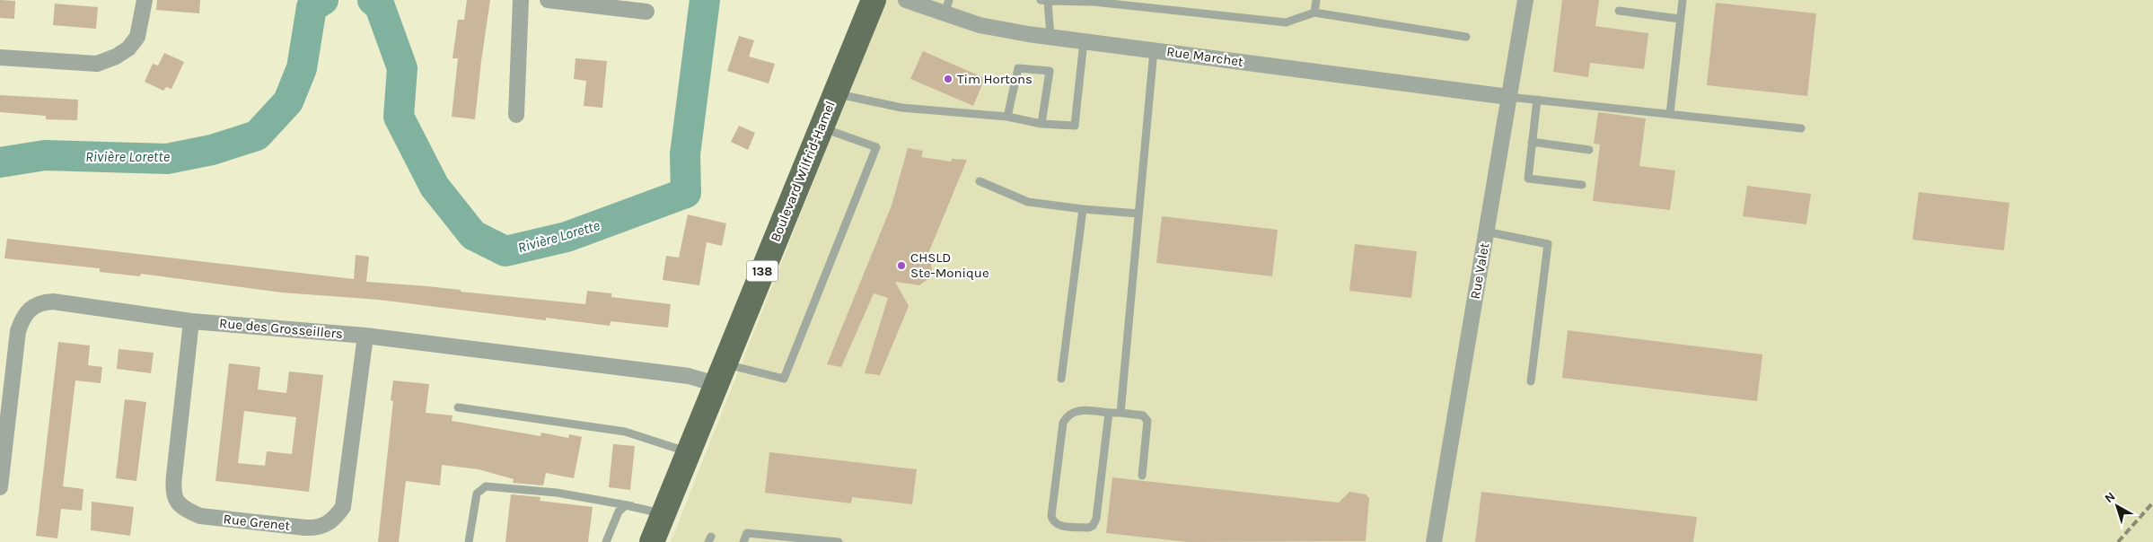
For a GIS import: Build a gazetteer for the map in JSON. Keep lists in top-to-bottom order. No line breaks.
{"streets":{"main road":["Boulevard Wilfrid-Hamel","138"],"street":["Rue Marchet","Rue Valet","Rue des Grosseillers","Rue Grenet"]},"crossings":[["Rue Marchet","Rue Valet"],["Boulevard Wilfrid-Hamel","Rue des Grosseillers"],["Rue des Grosseillers","Rue Grenet"]],"water":["Rivière Lorette"],"places":["Tim Hortons","CHSLD Ste-Monique"],"north":"top left"}
